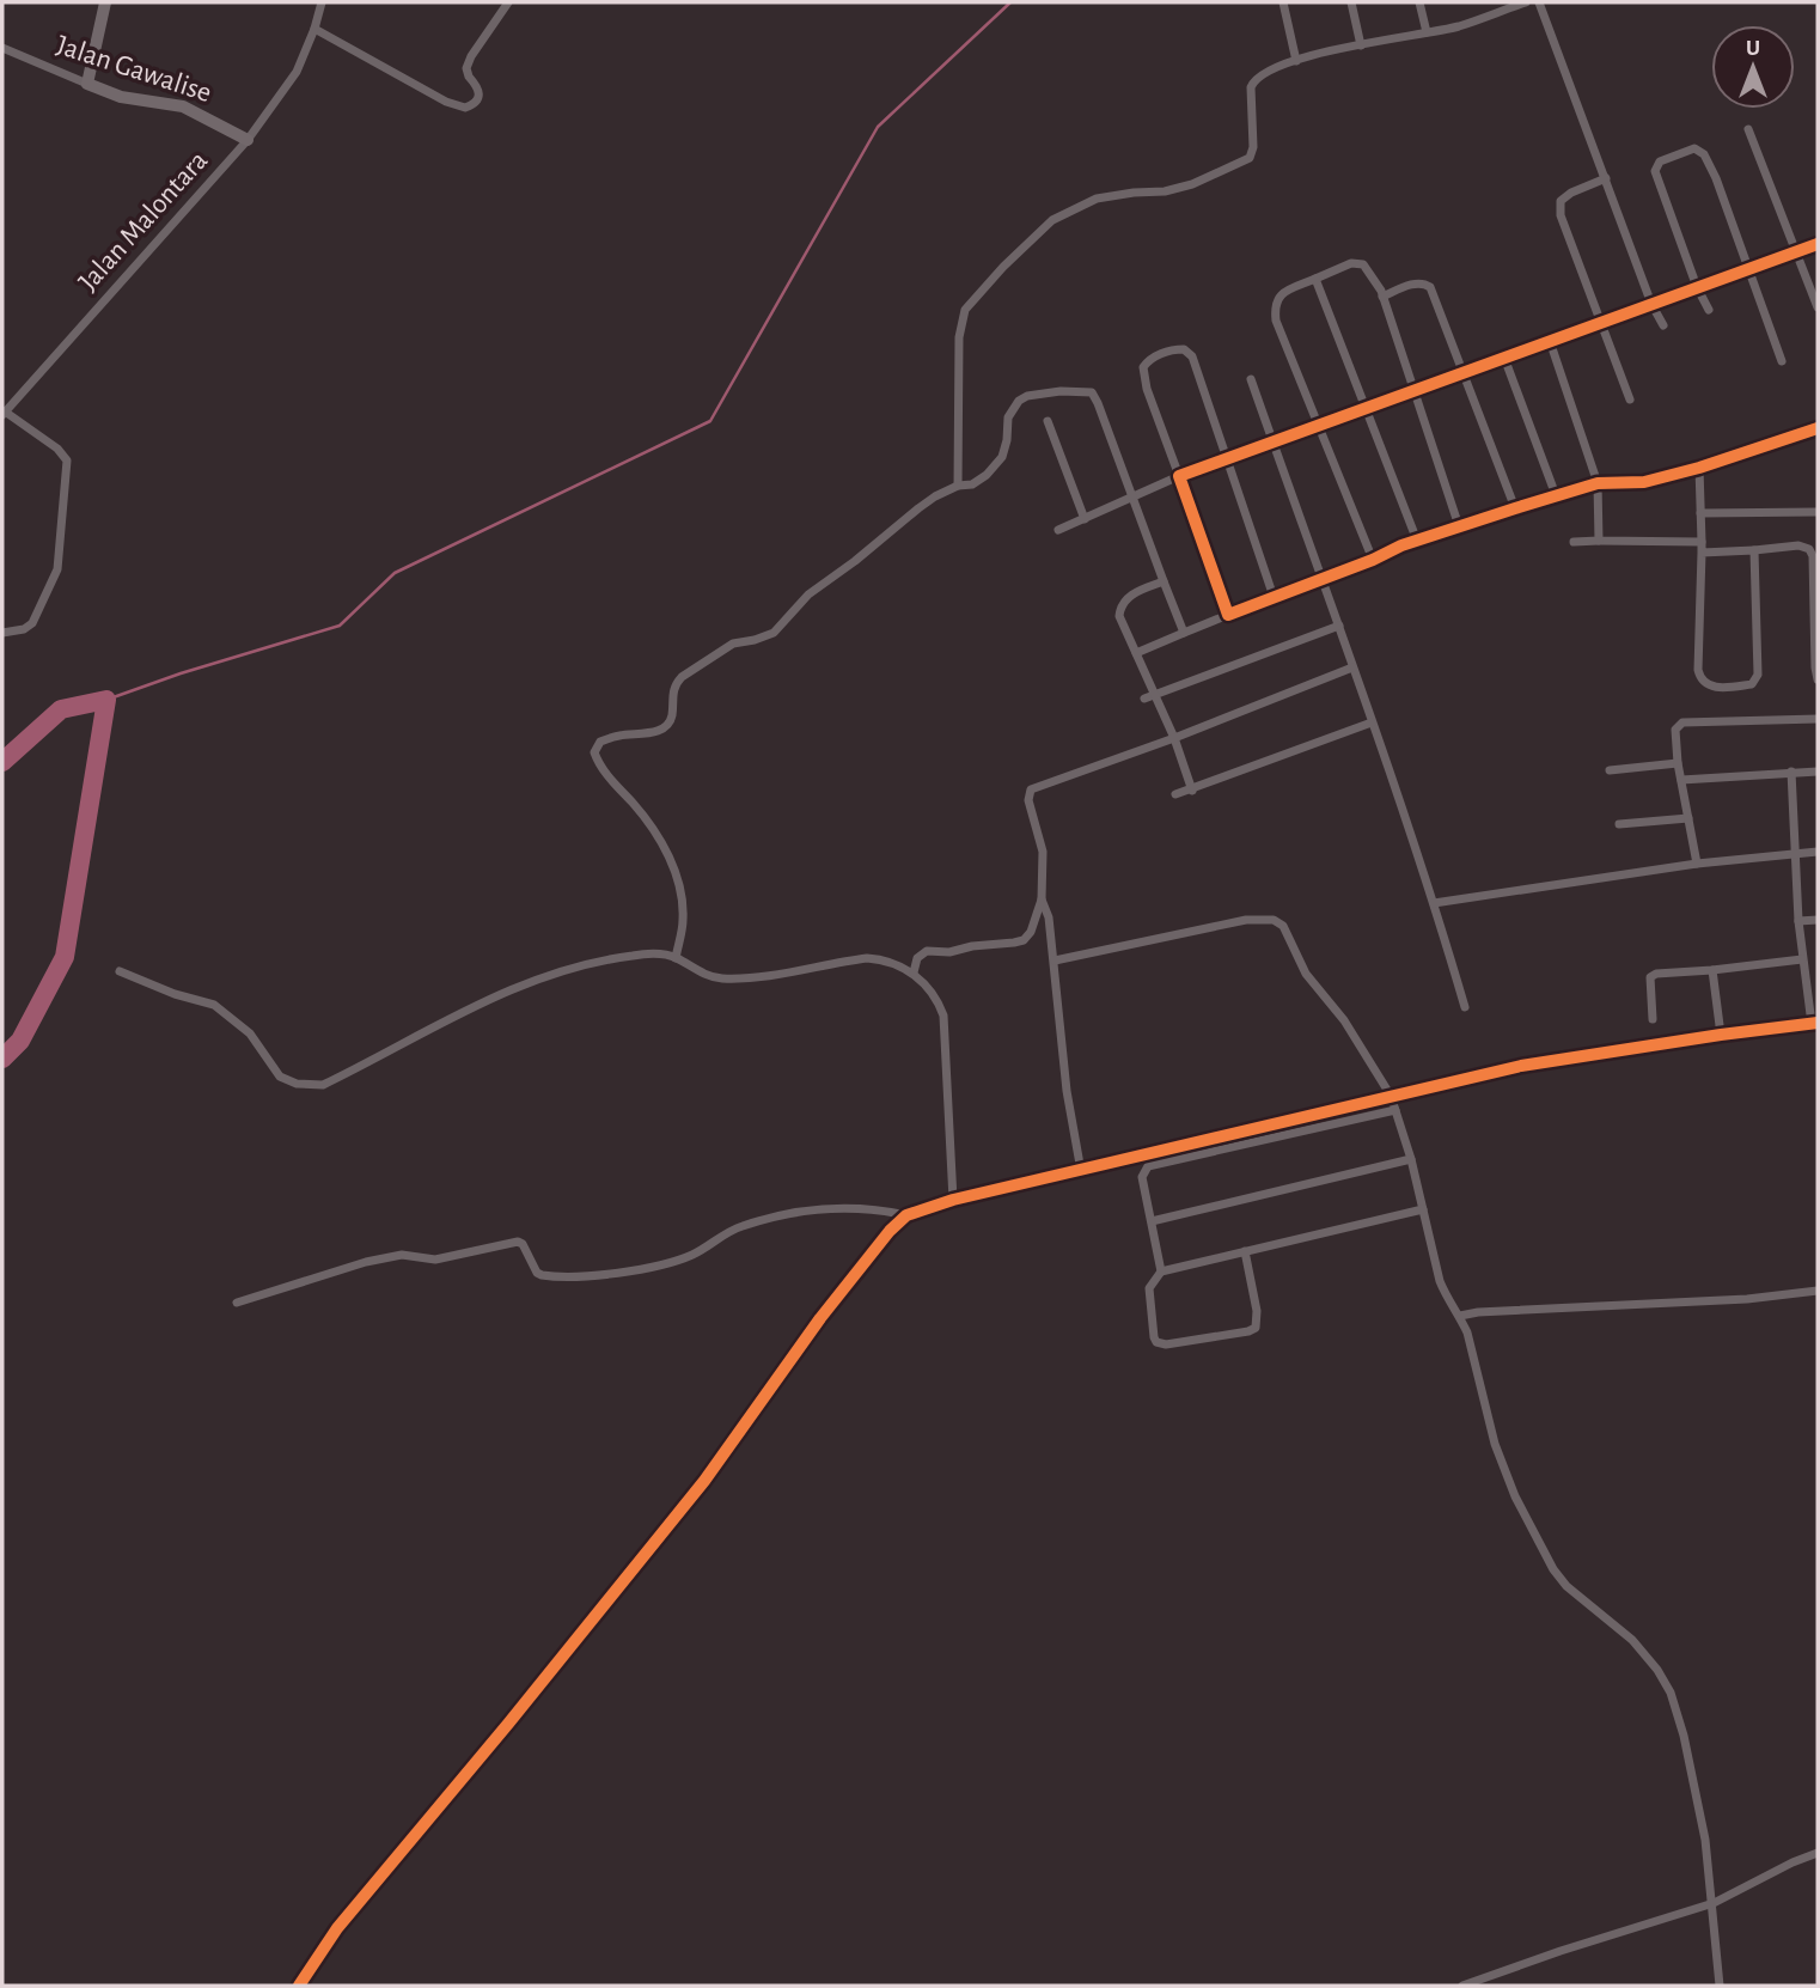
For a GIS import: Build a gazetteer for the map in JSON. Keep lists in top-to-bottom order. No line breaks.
{"streets":{"street":["Jalan Gawalise","Jalan Malontara"]},"crossings":[["Jalan Gawalise","Jalan Malontara"]],"north":"top"}
